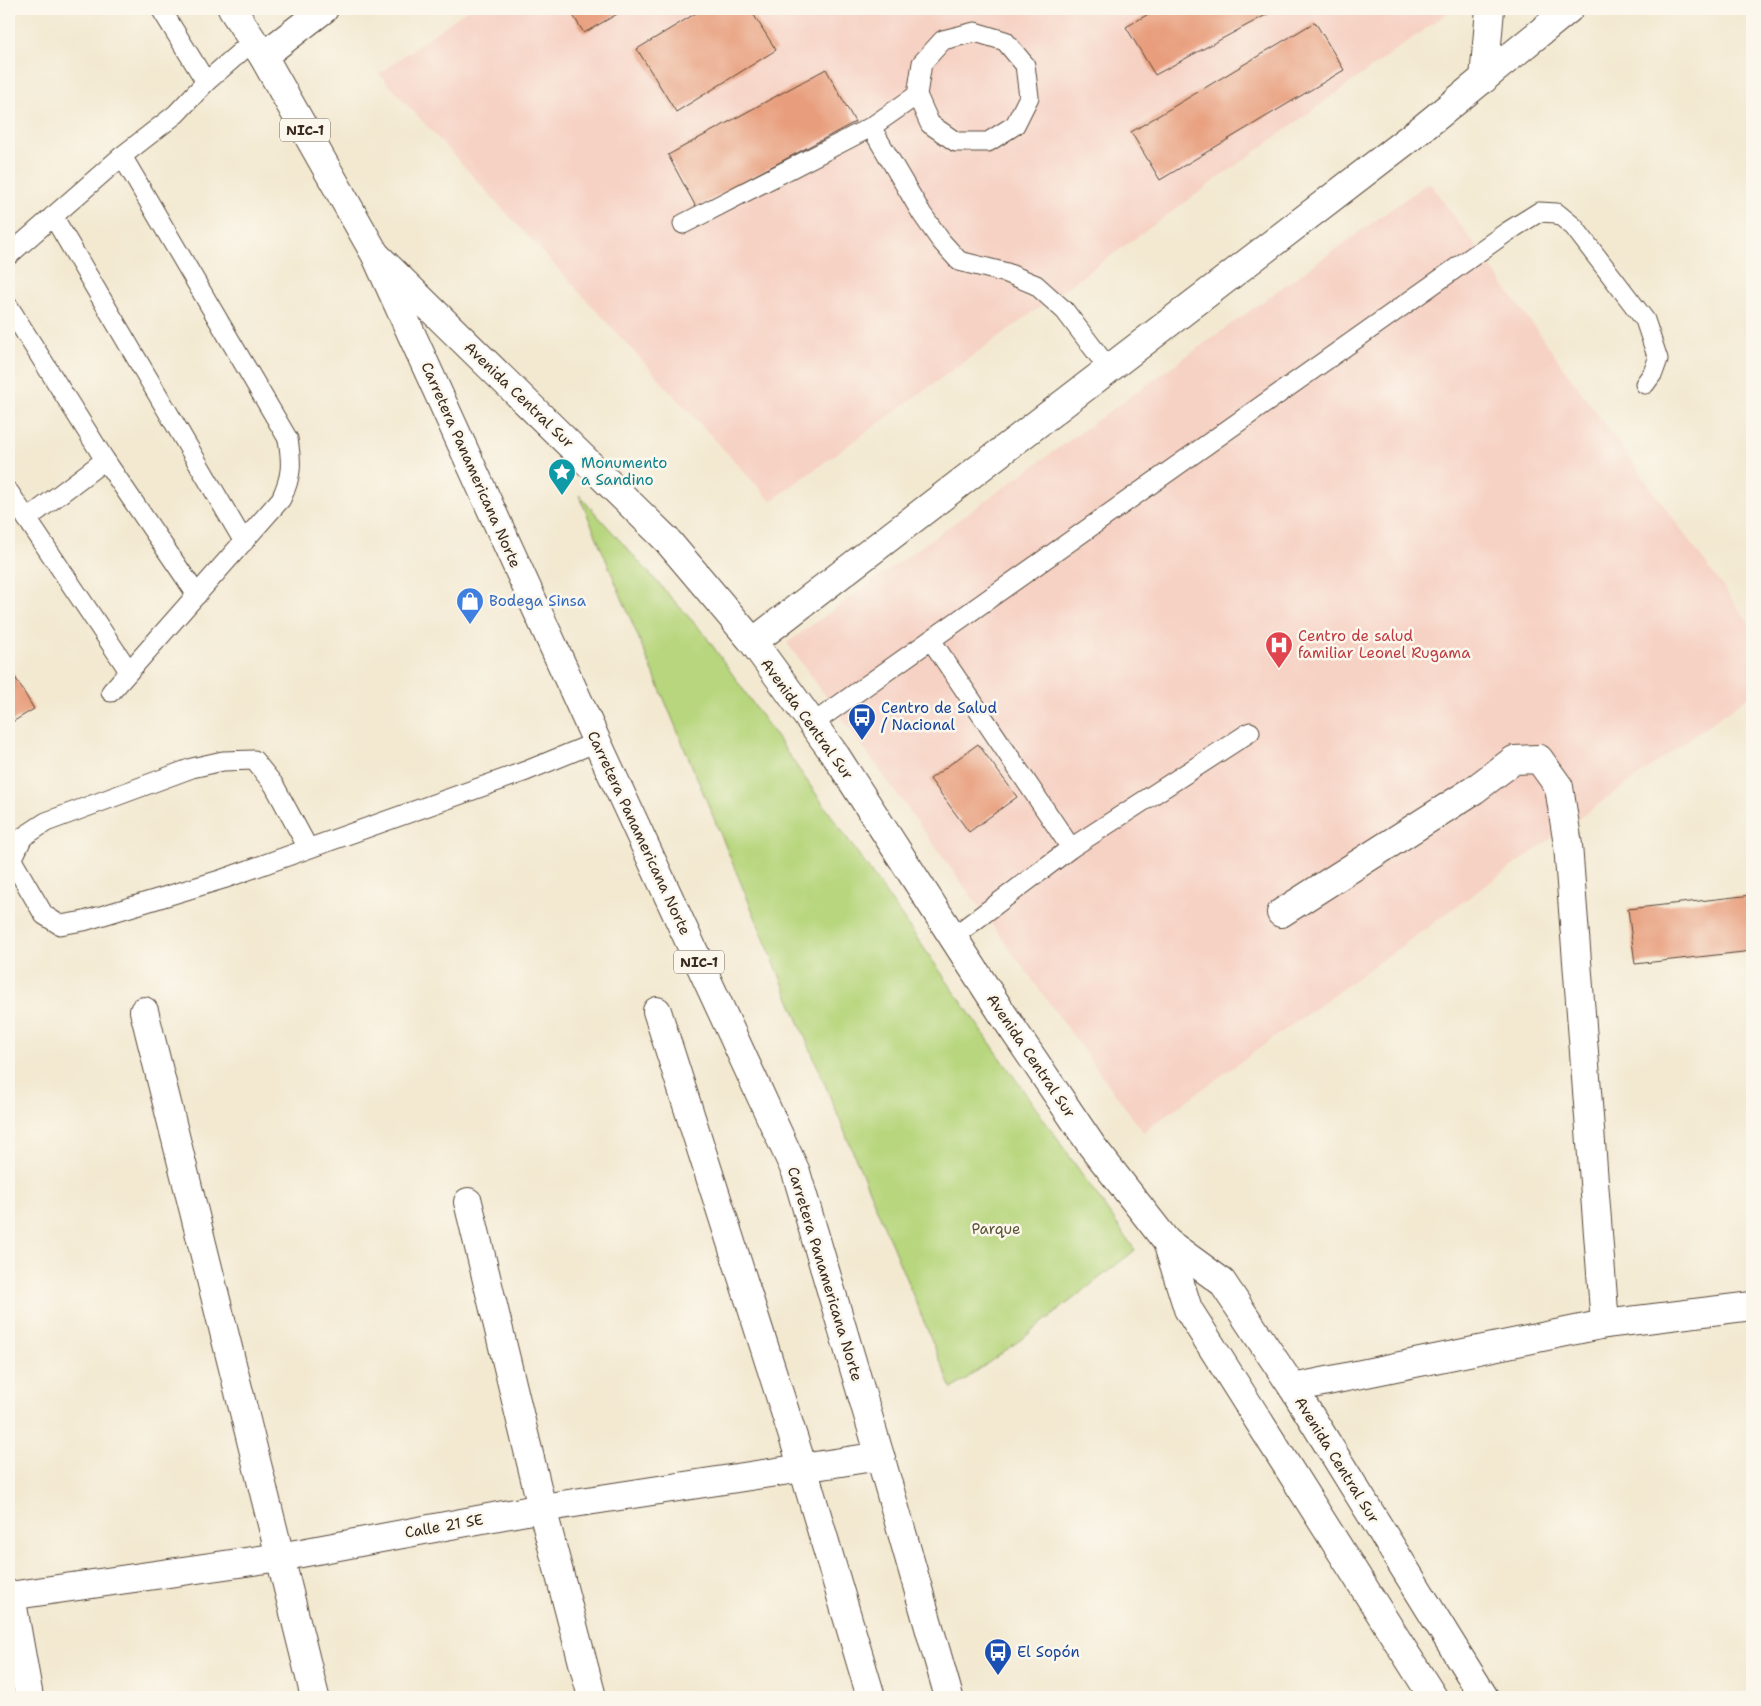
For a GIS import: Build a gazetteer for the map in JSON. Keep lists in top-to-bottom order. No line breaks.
{"streets":{"main road":["NIC-1","Avenida Central Sur","Carretera Panamericana Norte","Calle 21 SE"]},"crossings":[["Avenida Central Sur","Carretera Panamericana Norte"],["Carretera Panamericana Norte","Calle 21 SE"]],"parks":["Parque"],"places":{"place":["Monumento a Sandino"],"shop":["Bodega Sinsa"],"hospital":["Centro de salud familiar Leonel Rugama"],"bus stop":["Centro de Salud / Nacional","El Sopón"]}}
